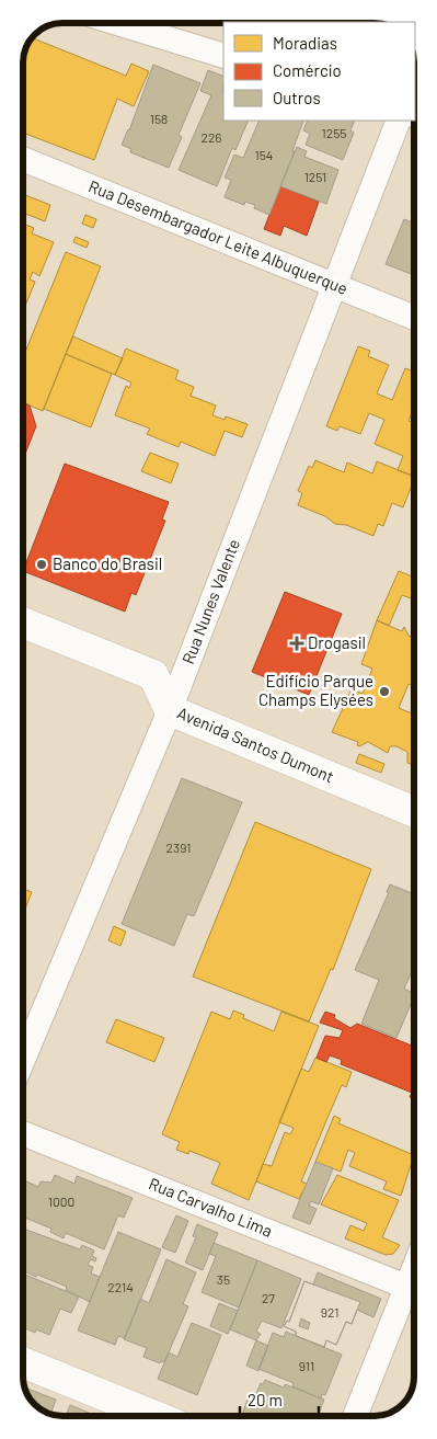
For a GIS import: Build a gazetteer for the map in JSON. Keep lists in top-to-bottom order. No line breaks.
{"streets":{"main road":["Avenida Santos Dumont"],"street":["Rua Desembargador Leite Albuquerque","Rua Nunes Valente","Rua Carvalho Lima"]},"crossings":[["Rua Desembargador Leite Albuquerque","Rua Nunes Valente"],["Rua Nunes Valente","Avenida Santos Dumont"]],"places":{"other":["Banco do Brasil","Edifício Parque Champs Elysées"],"health":["Drogasil"]},"house_numbers":["158","1255","226","154","1251","2391","1000","35","2214","27","921","911"],"legend":["Moradias","Comércio","Outros"],"scale_bar":"20 m"}
